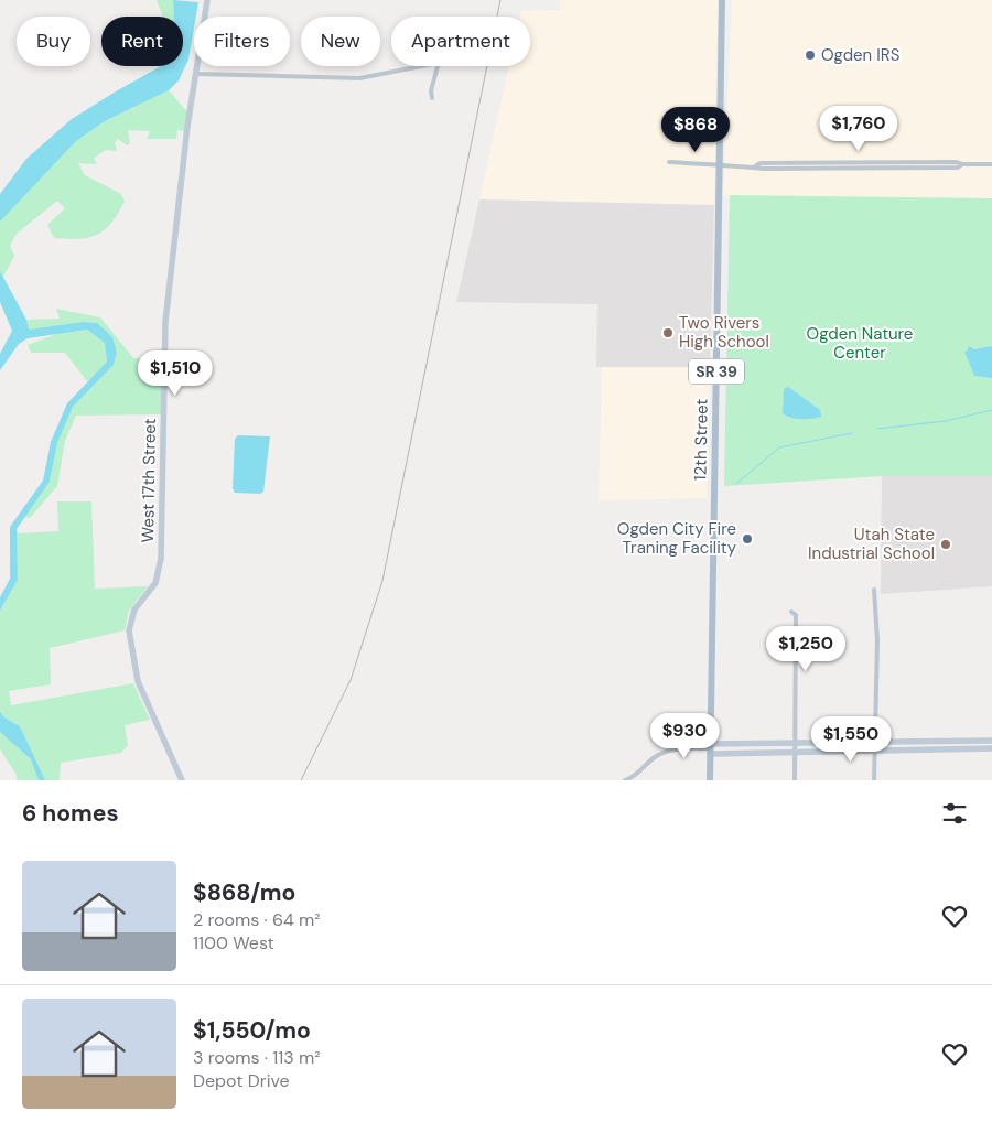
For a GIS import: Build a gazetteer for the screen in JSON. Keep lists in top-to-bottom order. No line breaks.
{"streets":{"main road":["SR 39","12th Street"],"street":["West 17th Street"]},"parks":["Ogden Nature Center"],"places":["Ogden IRS","Two Rivers High School","Ogden City Fire Traning Facility","Utah State Industrial School"],"page":{"chip":["Buy","Rent","Filters","New","Apartment"],"price":["$1,760","$868","$1,510","$1,250","$930","$1,550"],"heading":"6 homes","list":[{"name":"$868/mo","note":"2 rooms · 64 m² · 1100 West"},{"name":"$1,550/mo","note":"3 rooms · 113 m² · Depot Drive"}]}}
